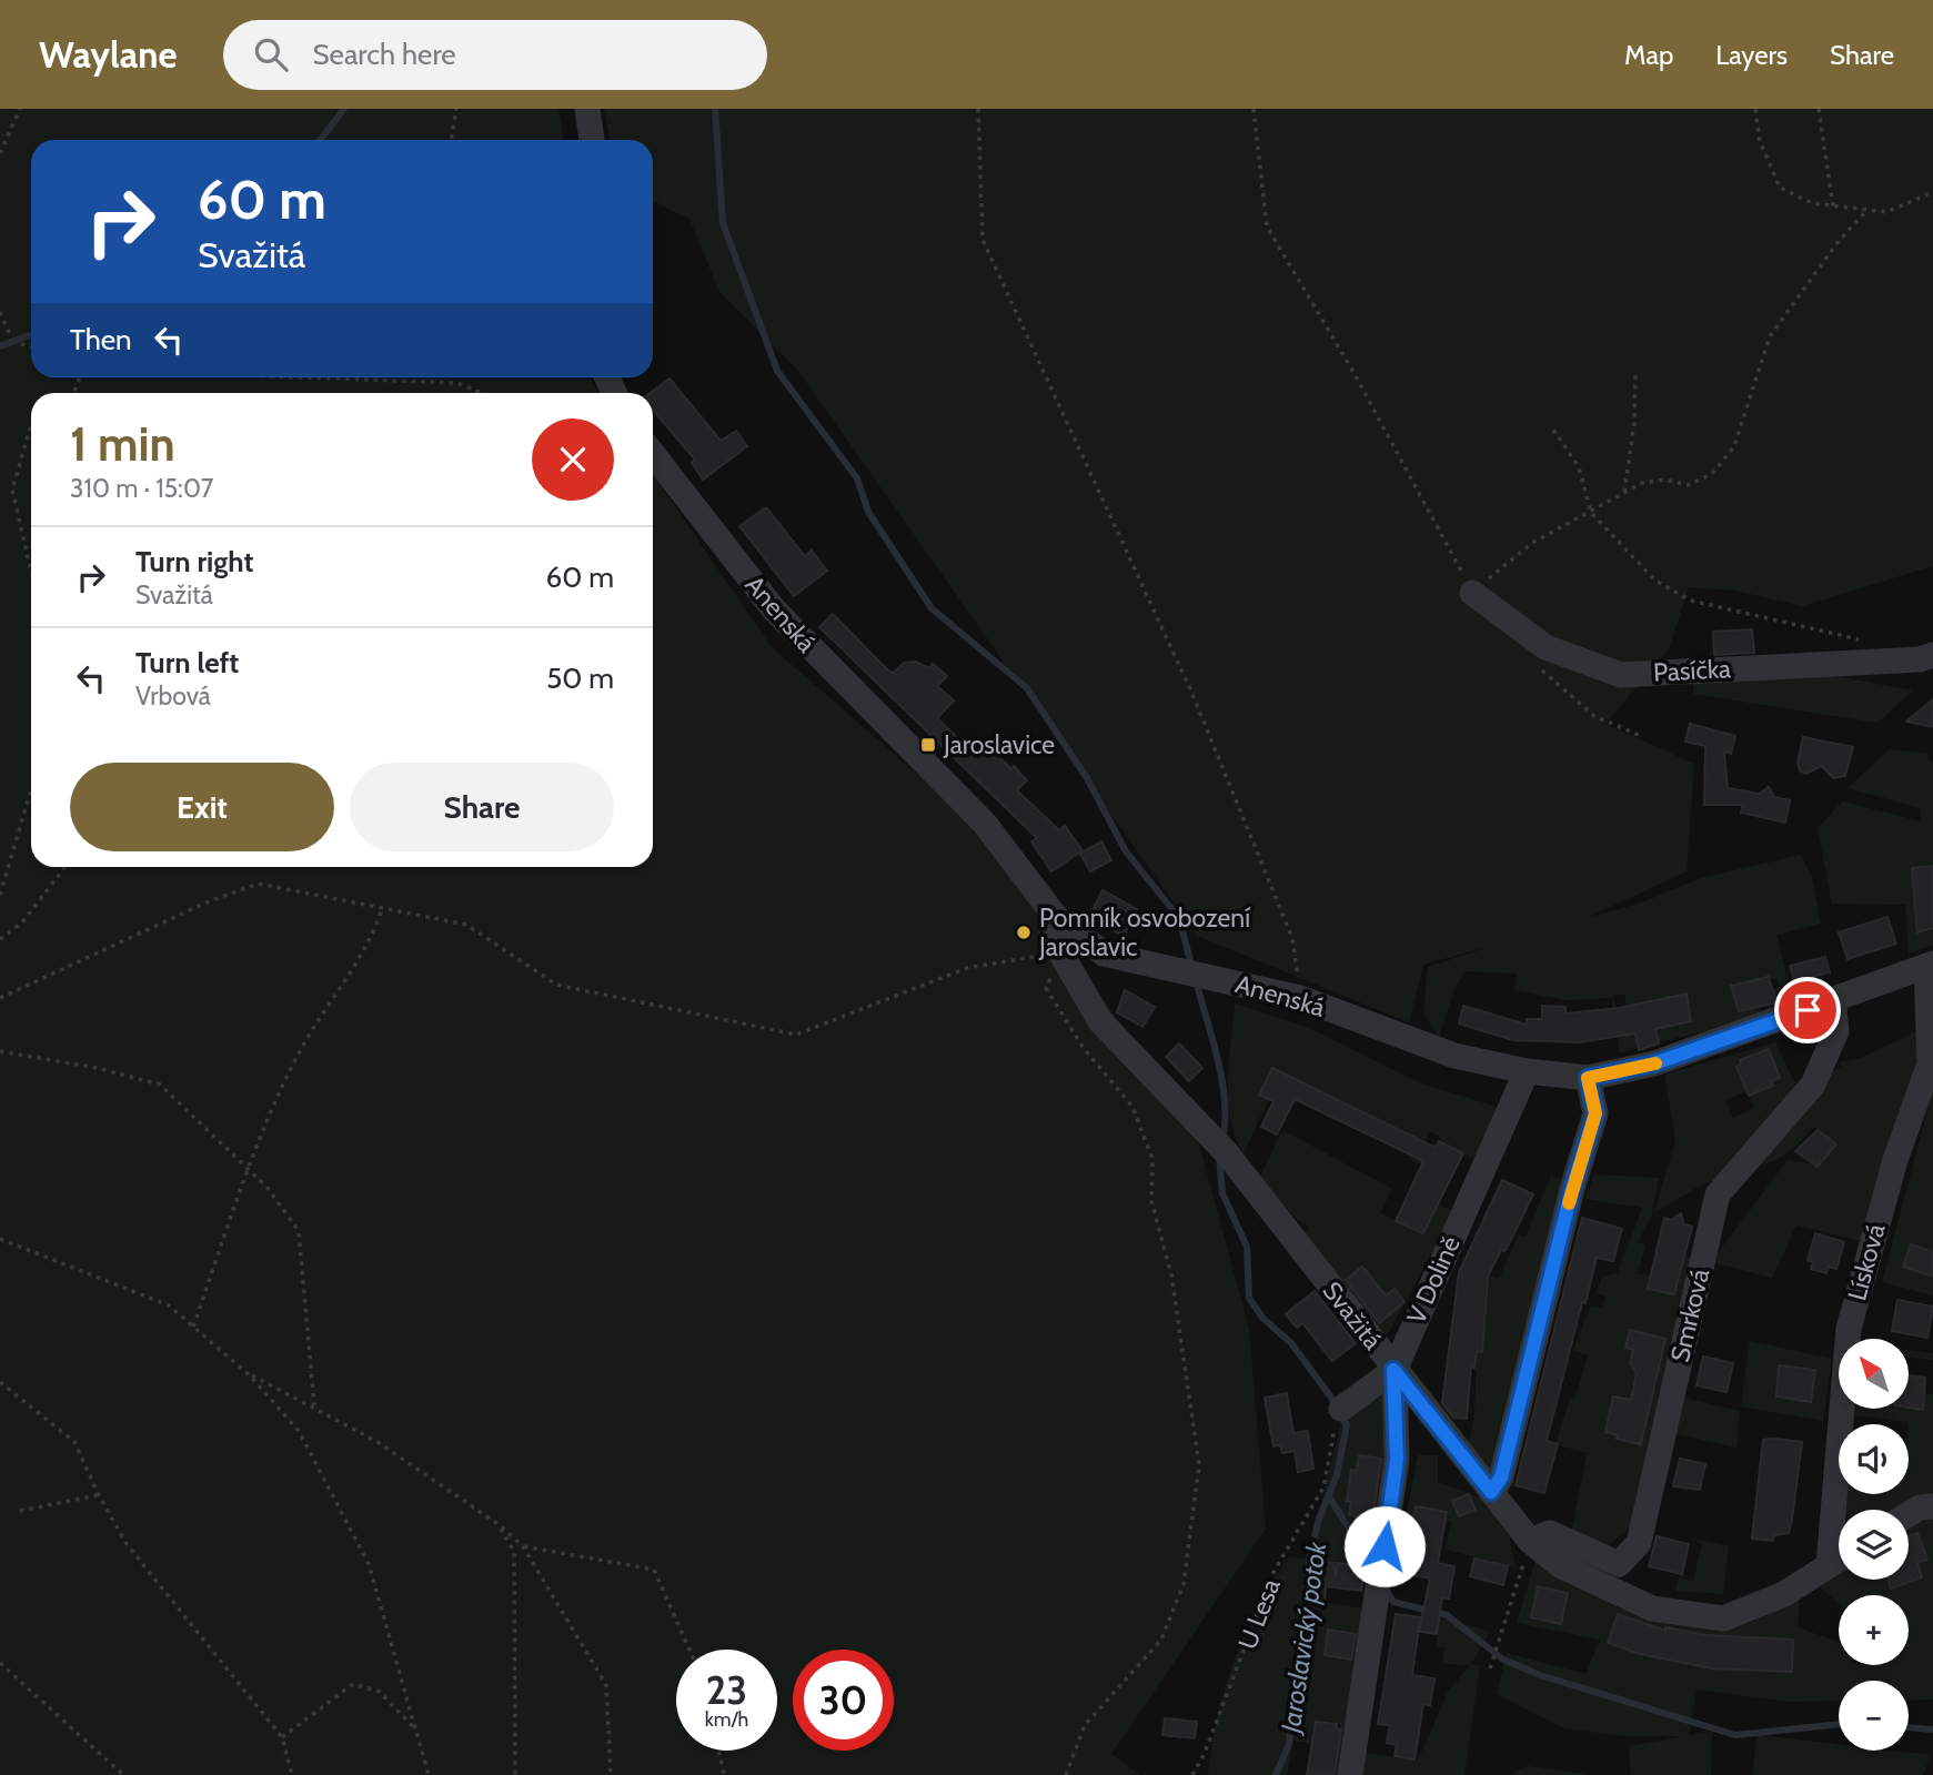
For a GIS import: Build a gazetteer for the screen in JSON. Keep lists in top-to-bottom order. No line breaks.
{"streets":{"street":["Anenská","Pasíčka","Lísková","V Dolině","Svažitá","Smrková"],"path":["U Lesa"]},"crossings":[["Anenská","Lísková"],["Anenská","V Dolině"],["Anenská","Svažitá"],["Anenská","Smrková"],["Lísková","Svažitá"],["V Dolině","Svažitá"],["Svažitá","Smrková"]],"water":["Jaroslavický potok"],"places":{"transit":["Jaroslavice"],"other":["Pomník osvobození Jaroslavic"]},"north":"top left","page":{"header":"Waylane","search":"Search here","nav":["Map","Layers","Share"],"turn":["60 m","Svažitá"],"then":"Then","heading":["1 min","310 m · 15:07"],"list":[{"name":"Turn right","note":"Svažitá","value":"60 m"},{"name":"Turn left","note":"Vrbová","value":"50 m"}],"buttons":["Exit","Share"],"map_buttons":["+","−"],"speed":"23 km/h","limit":"30"}}
